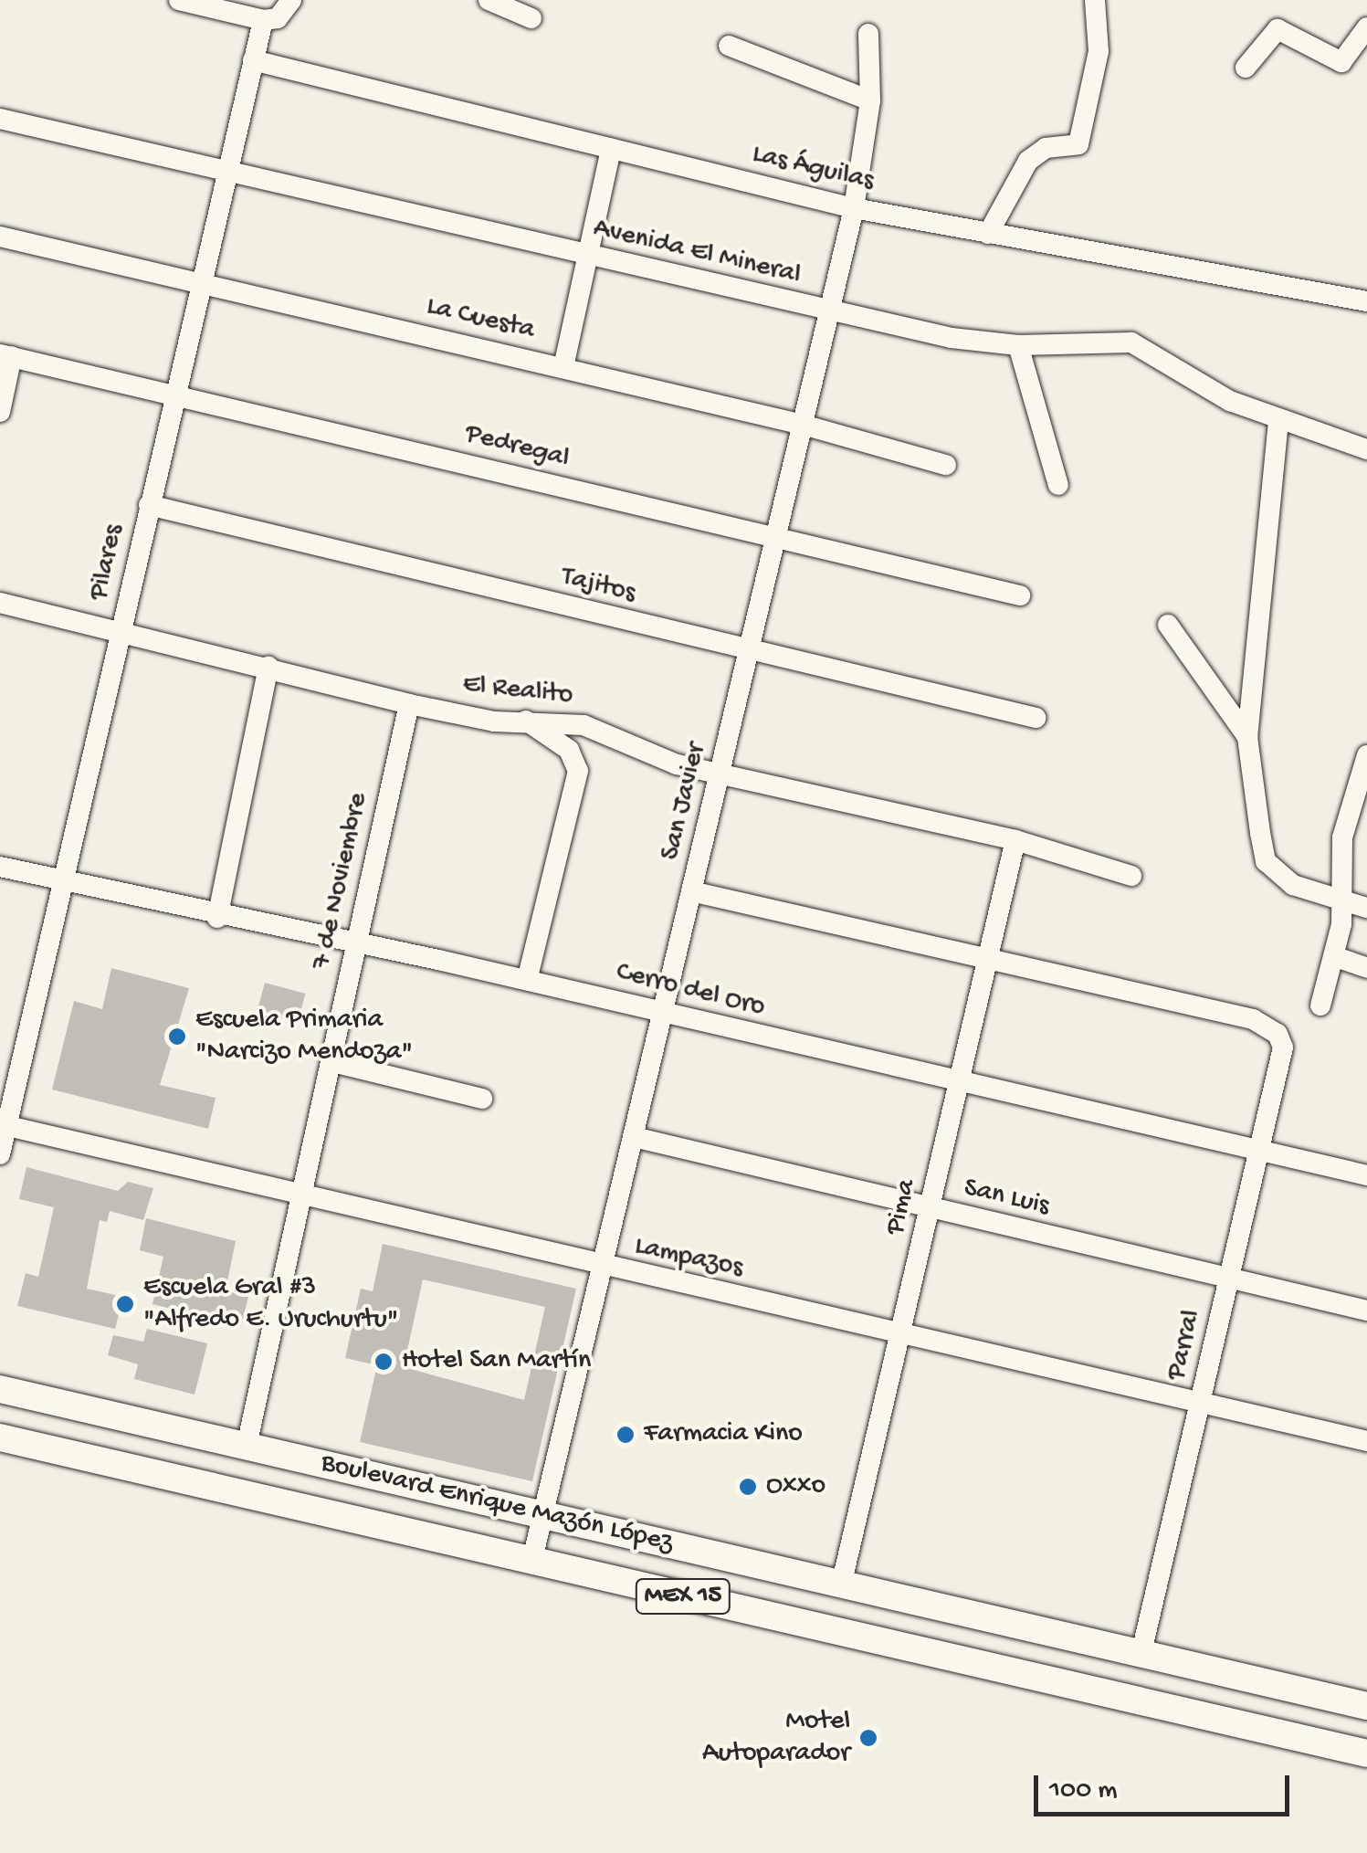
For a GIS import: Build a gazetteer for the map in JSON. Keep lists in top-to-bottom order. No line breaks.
{"streets":{"main road":["Boulevard Enrique Mazón López","MEX 15"],"street":["Las Águilas","Avenida El Mineral","La Cuesta","Pedregal","Pilares","Tajitos","El Realito","San Javier","7 de Noviembre","Cerro del Oro","San Luis","Pima","Lampazos","Parral"]},"crossings":[["Las Águilas","Pilares"],["Las Águilas","San Javier"],["Avenida El Mineral","Pilares"],["Avenida El Mineral","San Javier"],["La Cuesta","Pilares"],["La Cuesta","San Javier"],["Pedregal","Pilares"],["Pedregal","San Javier"],["Pilares","Tajitos"],["Pilares","El Realito"],["Pilares","Cerro del Oro"],["Pilares","Lampazos"],["Tajitos","San Javier"],["El Realito","San Javier"],["El Realito","7 de Noviembre"],["El Realito","Pima"],["San Javier","Cerro del Oro"],["San Javier","San Luis"],["San Javier","Lampazos"],["San Javier","Boulevard Enrique Mazón López"],["7 de Noviembre","Cerro del Oro"],["7 de Noviembre","Lampazos"],["7 de Noviembre","Boulevard Enrique Mazón López"],["Cerro del Oro","Pima"],["Cerro del Oro","Parral"],["San Luis","Pima"],["San Luis","Parral"],["Pima","Lampazos"],["Pima","Parral"],["Pima","Boulevard Enrique Mazón López"],["Lampazos","Parral"],["Parral","Boulevard Enrique Mazón López"]],"places":["Escuela Primaria \"Narcizo Mendoza\"","Escuela Gral #3 \"Alfredo E. Uruchurtu\"","Hotel San Martín","Farmacia Kino","Oxxo","Motel Autoparador"],"scale_bar":"100 m"}
